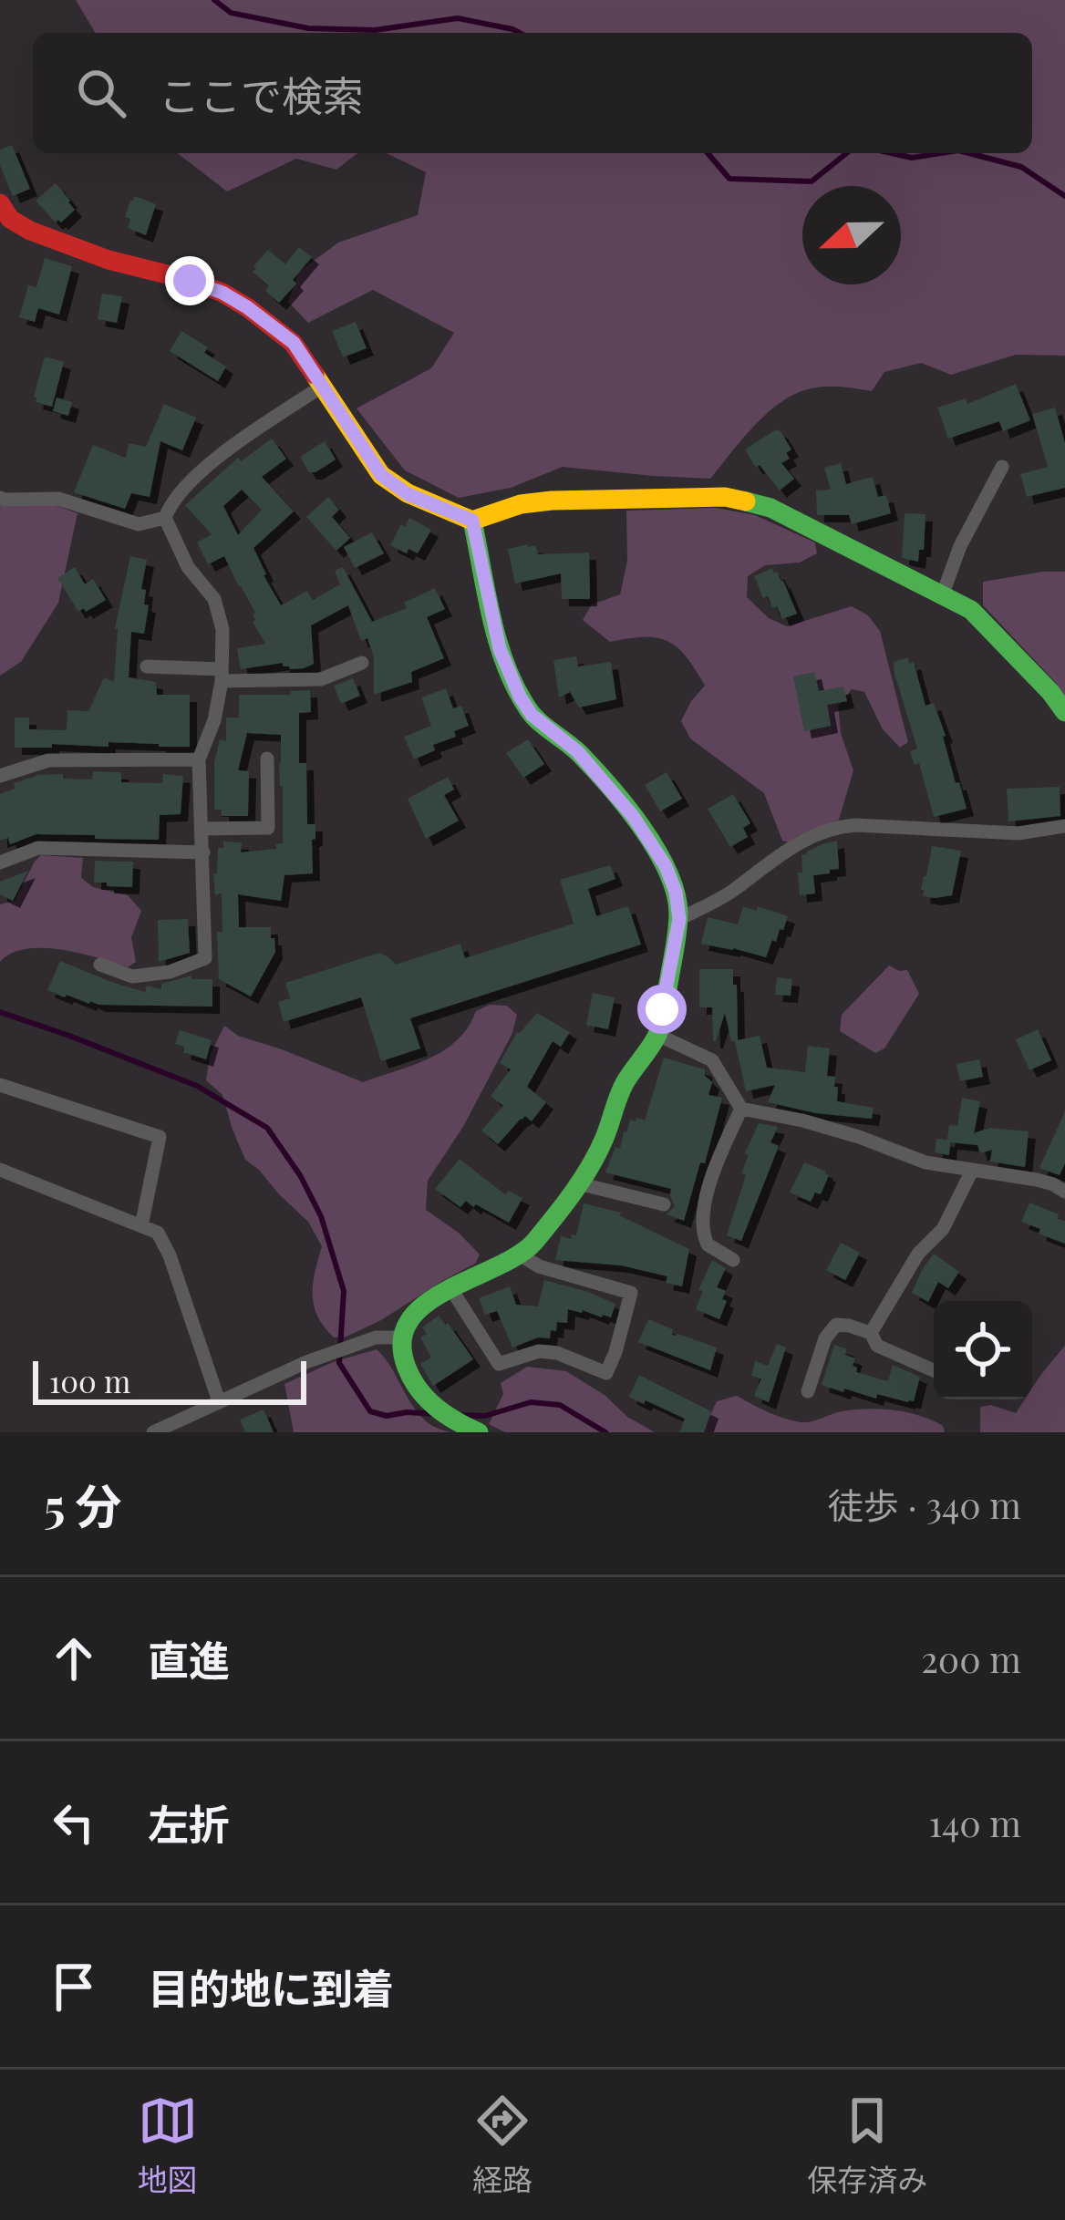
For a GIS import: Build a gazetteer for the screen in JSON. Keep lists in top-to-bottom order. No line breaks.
{"scale_bar":"100 m","north":"left","page":{"search":"ここで検索","scale":"100 m","heading":["5 分","徒歩 · 340 m"],"list":[["直進","200 m"],["左折","140 m"],"目的地に到着"],"nav":["地図","経路","保存済み"]}}
